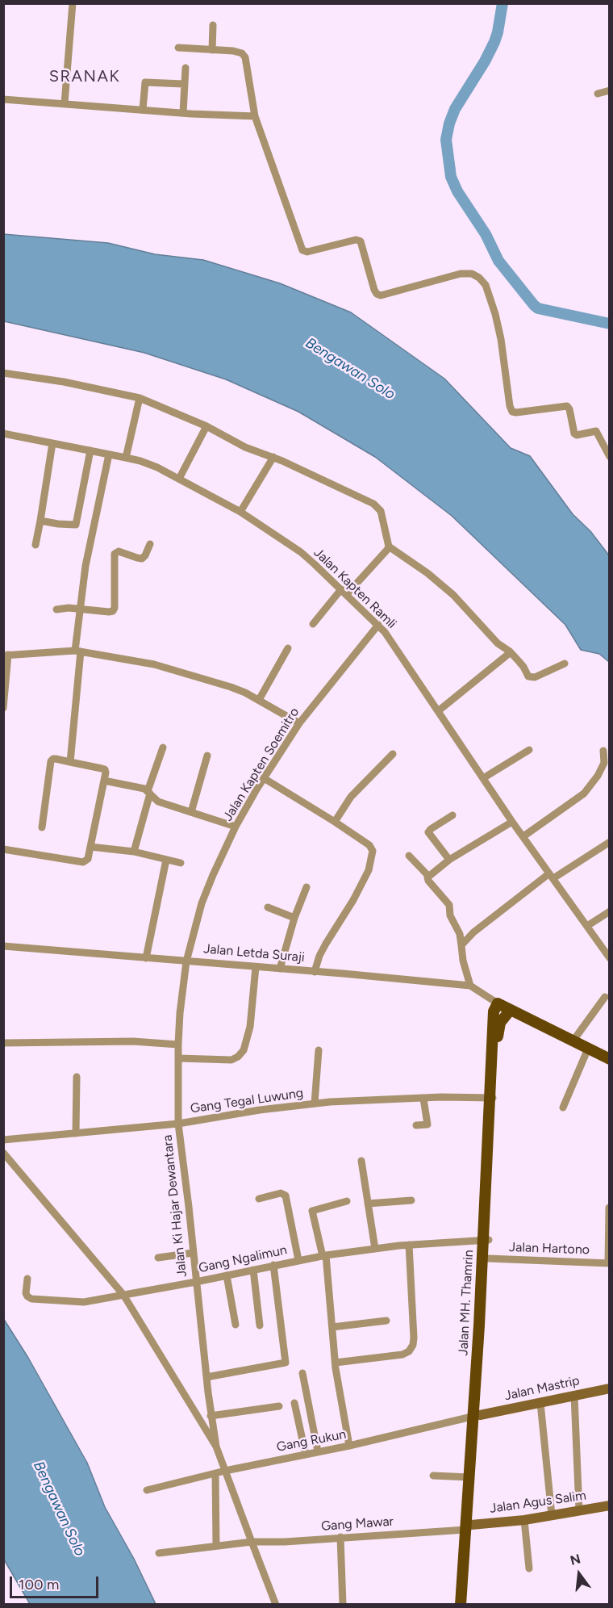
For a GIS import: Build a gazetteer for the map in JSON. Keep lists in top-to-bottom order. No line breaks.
{"streets":{"main road":["Jalan MH. Thamrin","Jalan Mastrip","Jalan Agus Salim"],"street":["Jalan Kapten Ramli","Jalan Kapten Soemitro","Jalan Letda Suraji","Gang Tegal Luwung","Jalan Ki Hajar Dewantara","Jalan Hartono","Gang Ngalimun","Gang Rukun","Gang Mawar"]},"crossings":[["Jalan Kapten Ramli","Jalan Kapten Soemitro"],["Jalan Kapten Soemitro","Jalan Letda Suraji"],["Jalan Kapten Soemitro","Jalan Ki Hajar Dewantara"],["Jalan Letda Suraji","Jalan Ki Hajar Dewantara"],["Jalan Letda Suraji","Jalan MH. Thamrin"],["Gang Tegal Luwung","Jalan Ki Hajar Dewantara"],["Gang Tegal Luwung","Jalan MH. Thamrin"],["Jalan Ki Hajar Dewantara","Gang Ngalimun"],["Jalan Hartono","Jalan MH. Thamrin"],["Gang Ngalimun","Jalan MH. Thamrin"],["Jalan MH. Thamrin","Jalan Mastrip"],["Jalan MH. Thamrin","Gang Rukun"],["Jalan MH. Thamrin","Jalan Agus Salim"],["Jalan MH. Thamrin","Gang Mawar"],["Jalan Mastrip","Gang Rukun"],["Jalan Agus Salim","Gang Mawar"]],"districts":["SRANAK"],"water":["Bengawan Solo"],"scale_bar":"100 m","north":"top"}
